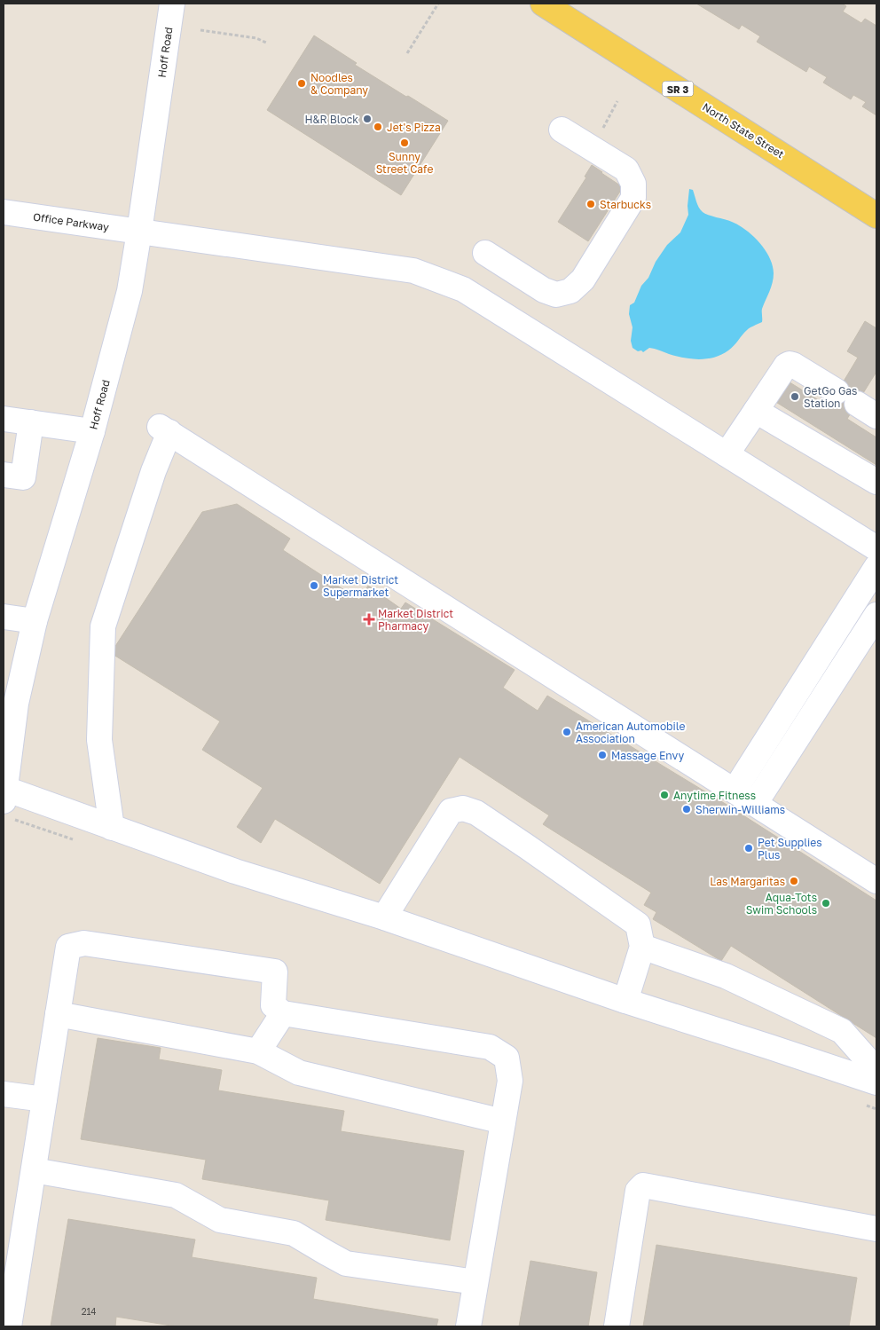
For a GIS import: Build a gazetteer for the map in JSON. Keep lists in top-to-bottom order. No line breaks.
{"streets":{"main road":["SR 3","North State Street"],"street":["Hoff Road","Office Parkway"]},"crossings":[["Hoff Road","Office Parkway"]],"places":{"other":["Noodles & Company","H&R Block","Jet's Pizza","Sunny Street Cafe","Starbucks","GetGo Gas Station","Market District Supermarket","American Automobile Association","Massage Envy","Anytime Fitness","Sherwin-Williams","Pet Supplies Plus","Las Margaritas","Aqua-Tots Swim Schools"],"health":["Market District Pharmacy"]},"house_numbers":["214"]}
